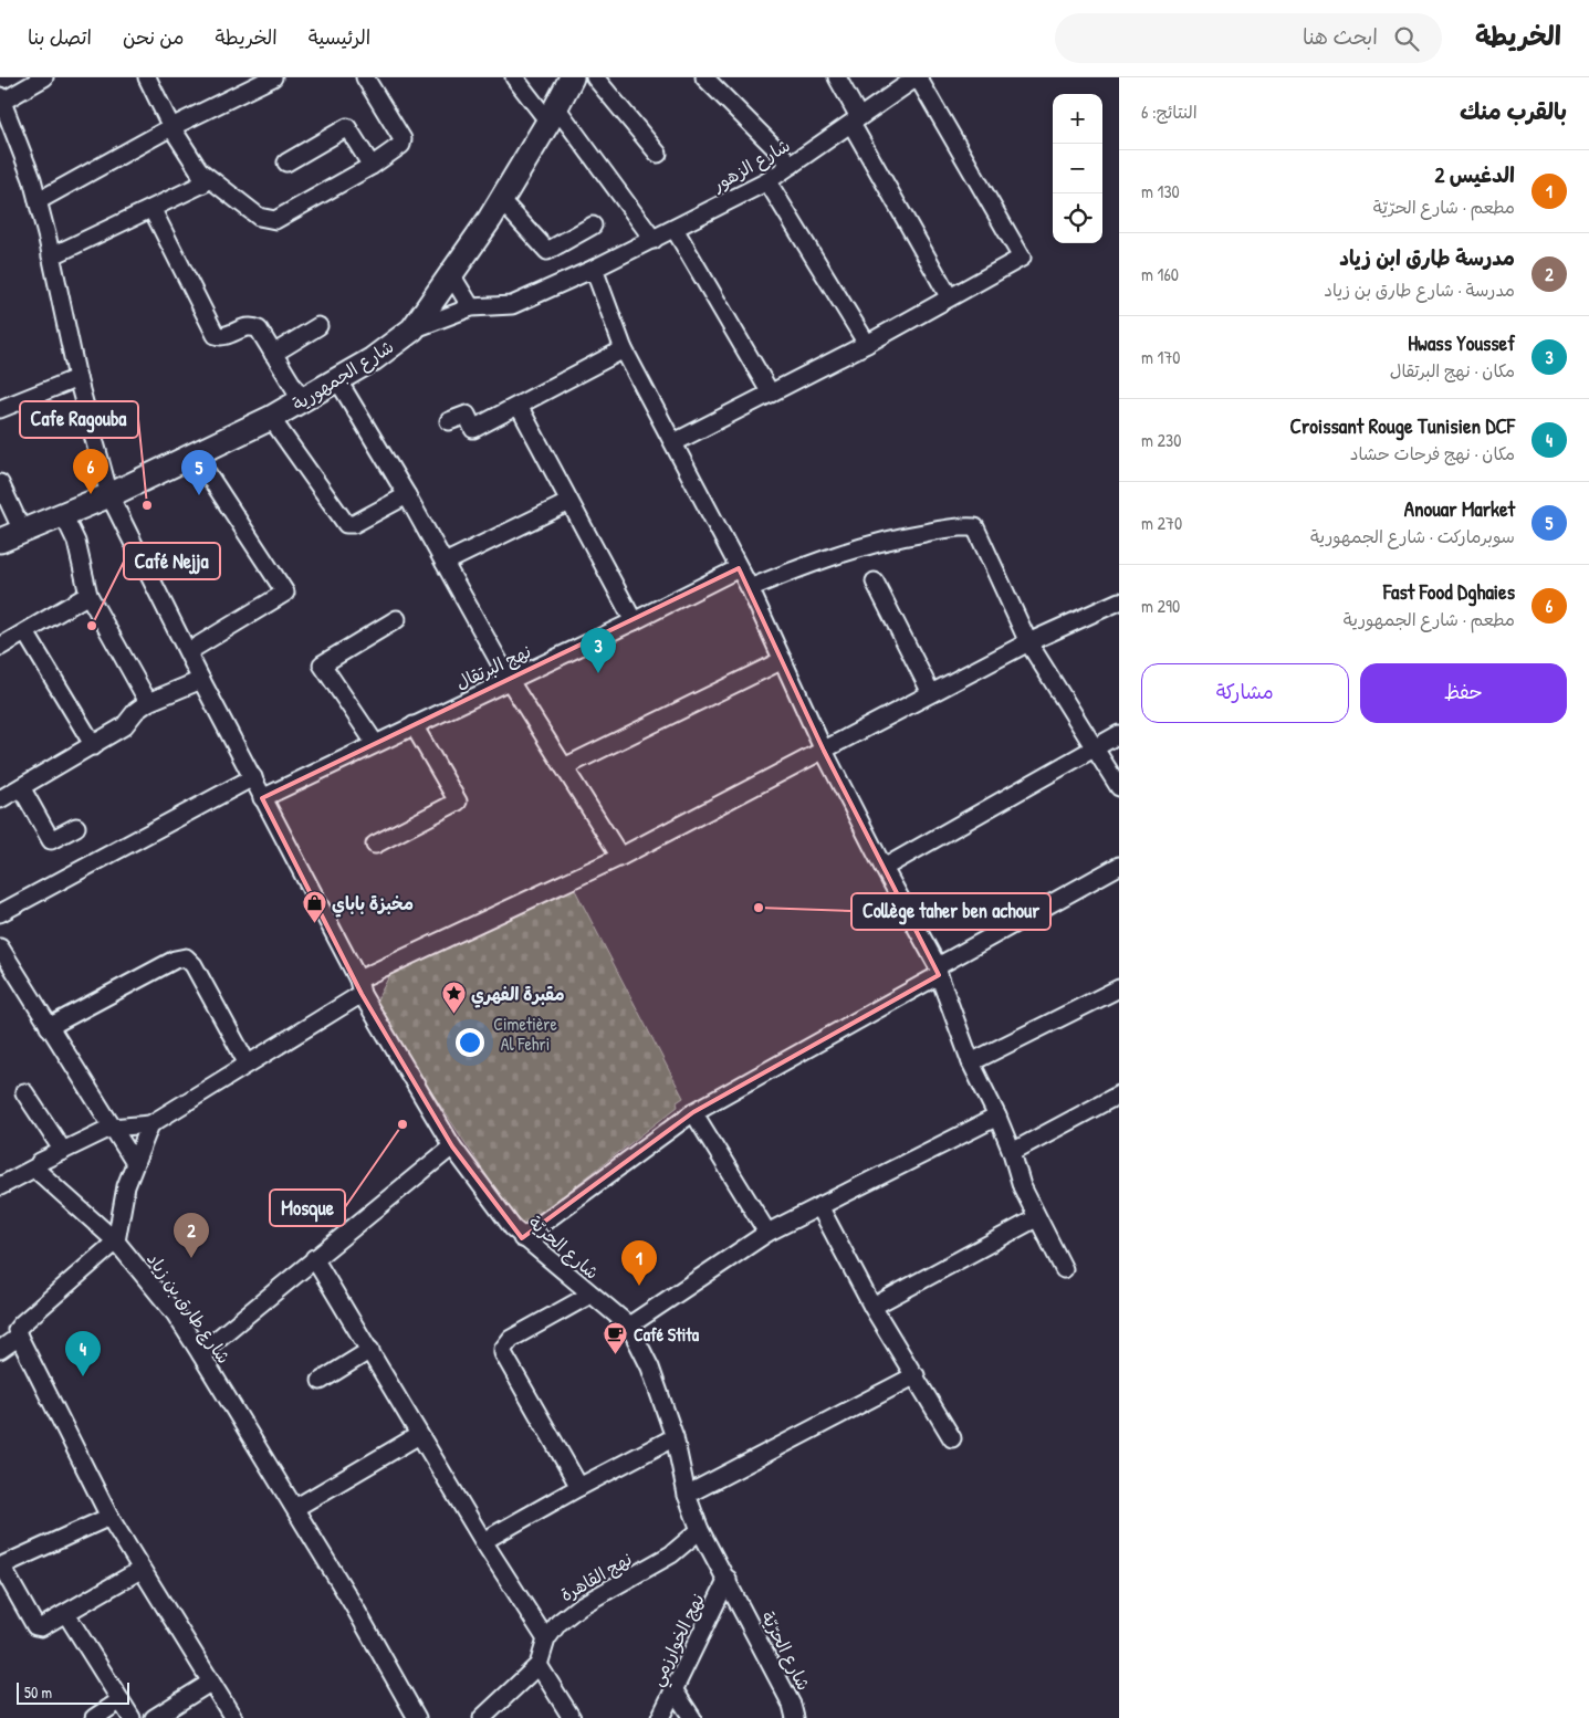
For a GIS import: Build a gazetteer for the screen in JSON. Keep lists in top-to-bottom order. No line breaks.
{"streets":{"street":["شارع الزهور","شارع الجمهورية","نهج البرتقال","شارع الحرّيّة","شارع طارق بن زياد","نهج القاهرة","نهج الخوارزمي"]},"crossings":[["شارع الزهور","شارع الجمهورية"],["شارع الجمهورية","شارع الحرّيّة"],["نهج البرتقال","شارع الحرّيّة"],["شارع الحرّيّة","نهج القاهرة"],["شارع الحرّيّة","نهج الخوارزمي"]],"parks":["Cimetière Al Fehri"],"places":{"other":["Cafe Ragouba","Café Nejja","Collège taher ben achour","Mosque"],"shop":["مخبزة باباي"],"place":["مقبرة الفهري"],"cafe":["Café Stita"]},"scale_bar":"50 m","page":{"header":"الخريطة","search":"ابحث هنا","nav":["الرئيسية","الخريطة","من نحن","اتصل بنا"],"heading":["بالقرب منك","النتائج: 6"],"map_buttons":["+","−"],"list":[{"mark":"1","name":"الدغيس 2","note":"مطعم · شارع الحرّيّة","value":"130 m"},{"mark":"2","name":"مدرسة طارق ابن زياد","note":"مدرسة · شارع طارق بن زياد","value":"160 m"},{"mark":"3","name":"Hwass Youssef","note":"مكان · نهج البرتقال","value":"170 m"},{"mark":"4","name":"Croissant Rouge Tunisien DCF","note":"مكان · نهج فرحات حشاد","value":"230 m"},{"mark":"5","name":"Anouar Market","note":"سوبرماركت · شارع الجمهورية","value":"270 m"},{"mark":"6","name":"Fast Food Dghaies","note":"مطعم · شارع الجمهورية","value":"290 m"}],"pins":["6","5","3","2","1","4"],"buttons":["حفظ","مشاركة"],"scale":"50 m"}}
